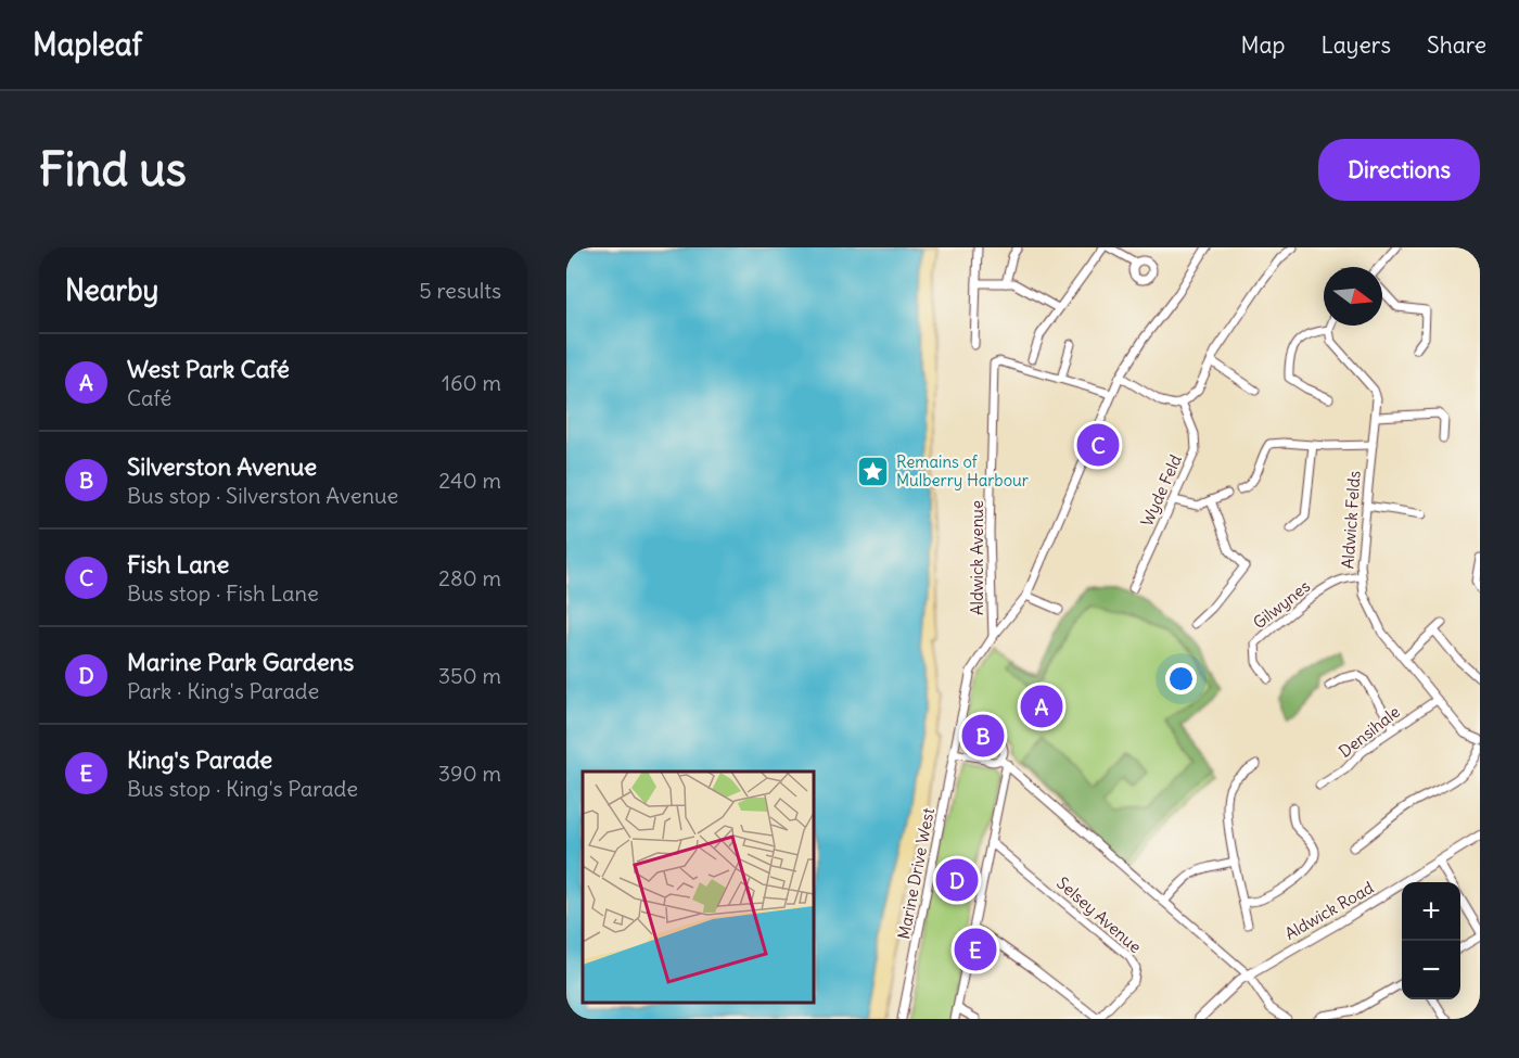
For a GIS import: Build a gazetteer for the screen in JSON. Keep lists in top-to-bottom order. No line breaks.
{"streets":{"main road":["Aldwick Road"],"street":["Wyde Feld","Aldwick Felds","Aldwick Avenue","Gilwynes","Densihale","Marine Drive West","Selsey Avenue"]},"crossings":[["Aldwick Felds","Gilwynes"],["Aldwick Felds","Densihale"],["Aldwick Avenue","Marine Drive West"]],"places":{"place":["Remains of Mulberry Harbour"]},"north":"right","page":{"header":"Mapleaf","nav":["Map","Layers","Share"],"buttons":"Directions","title":"Find us","heading":["Nearby","5 results"],"list":[{"mark":"A","name":"West Park Café","note":"Café","value":"160 m"},{"mark":"B","name":"Silverston Avenue","note":"Bus stop · Silverston Avenue","value":"240 m"},{"mark":"C","name":"Fish Lane","note":"Bus stop · Fish Lane","value":"280 m"},{"mark":"D","name":"Marine Park Gardens","note":"Park · King's Parade","value":"350 m"},{"mark":"E","name":"King's Parade","note":"Bus stop · King's Parade","value":"390 m"}],"pins":["C","A","B","D","E"],"map_buttons":["+","−"]}}
